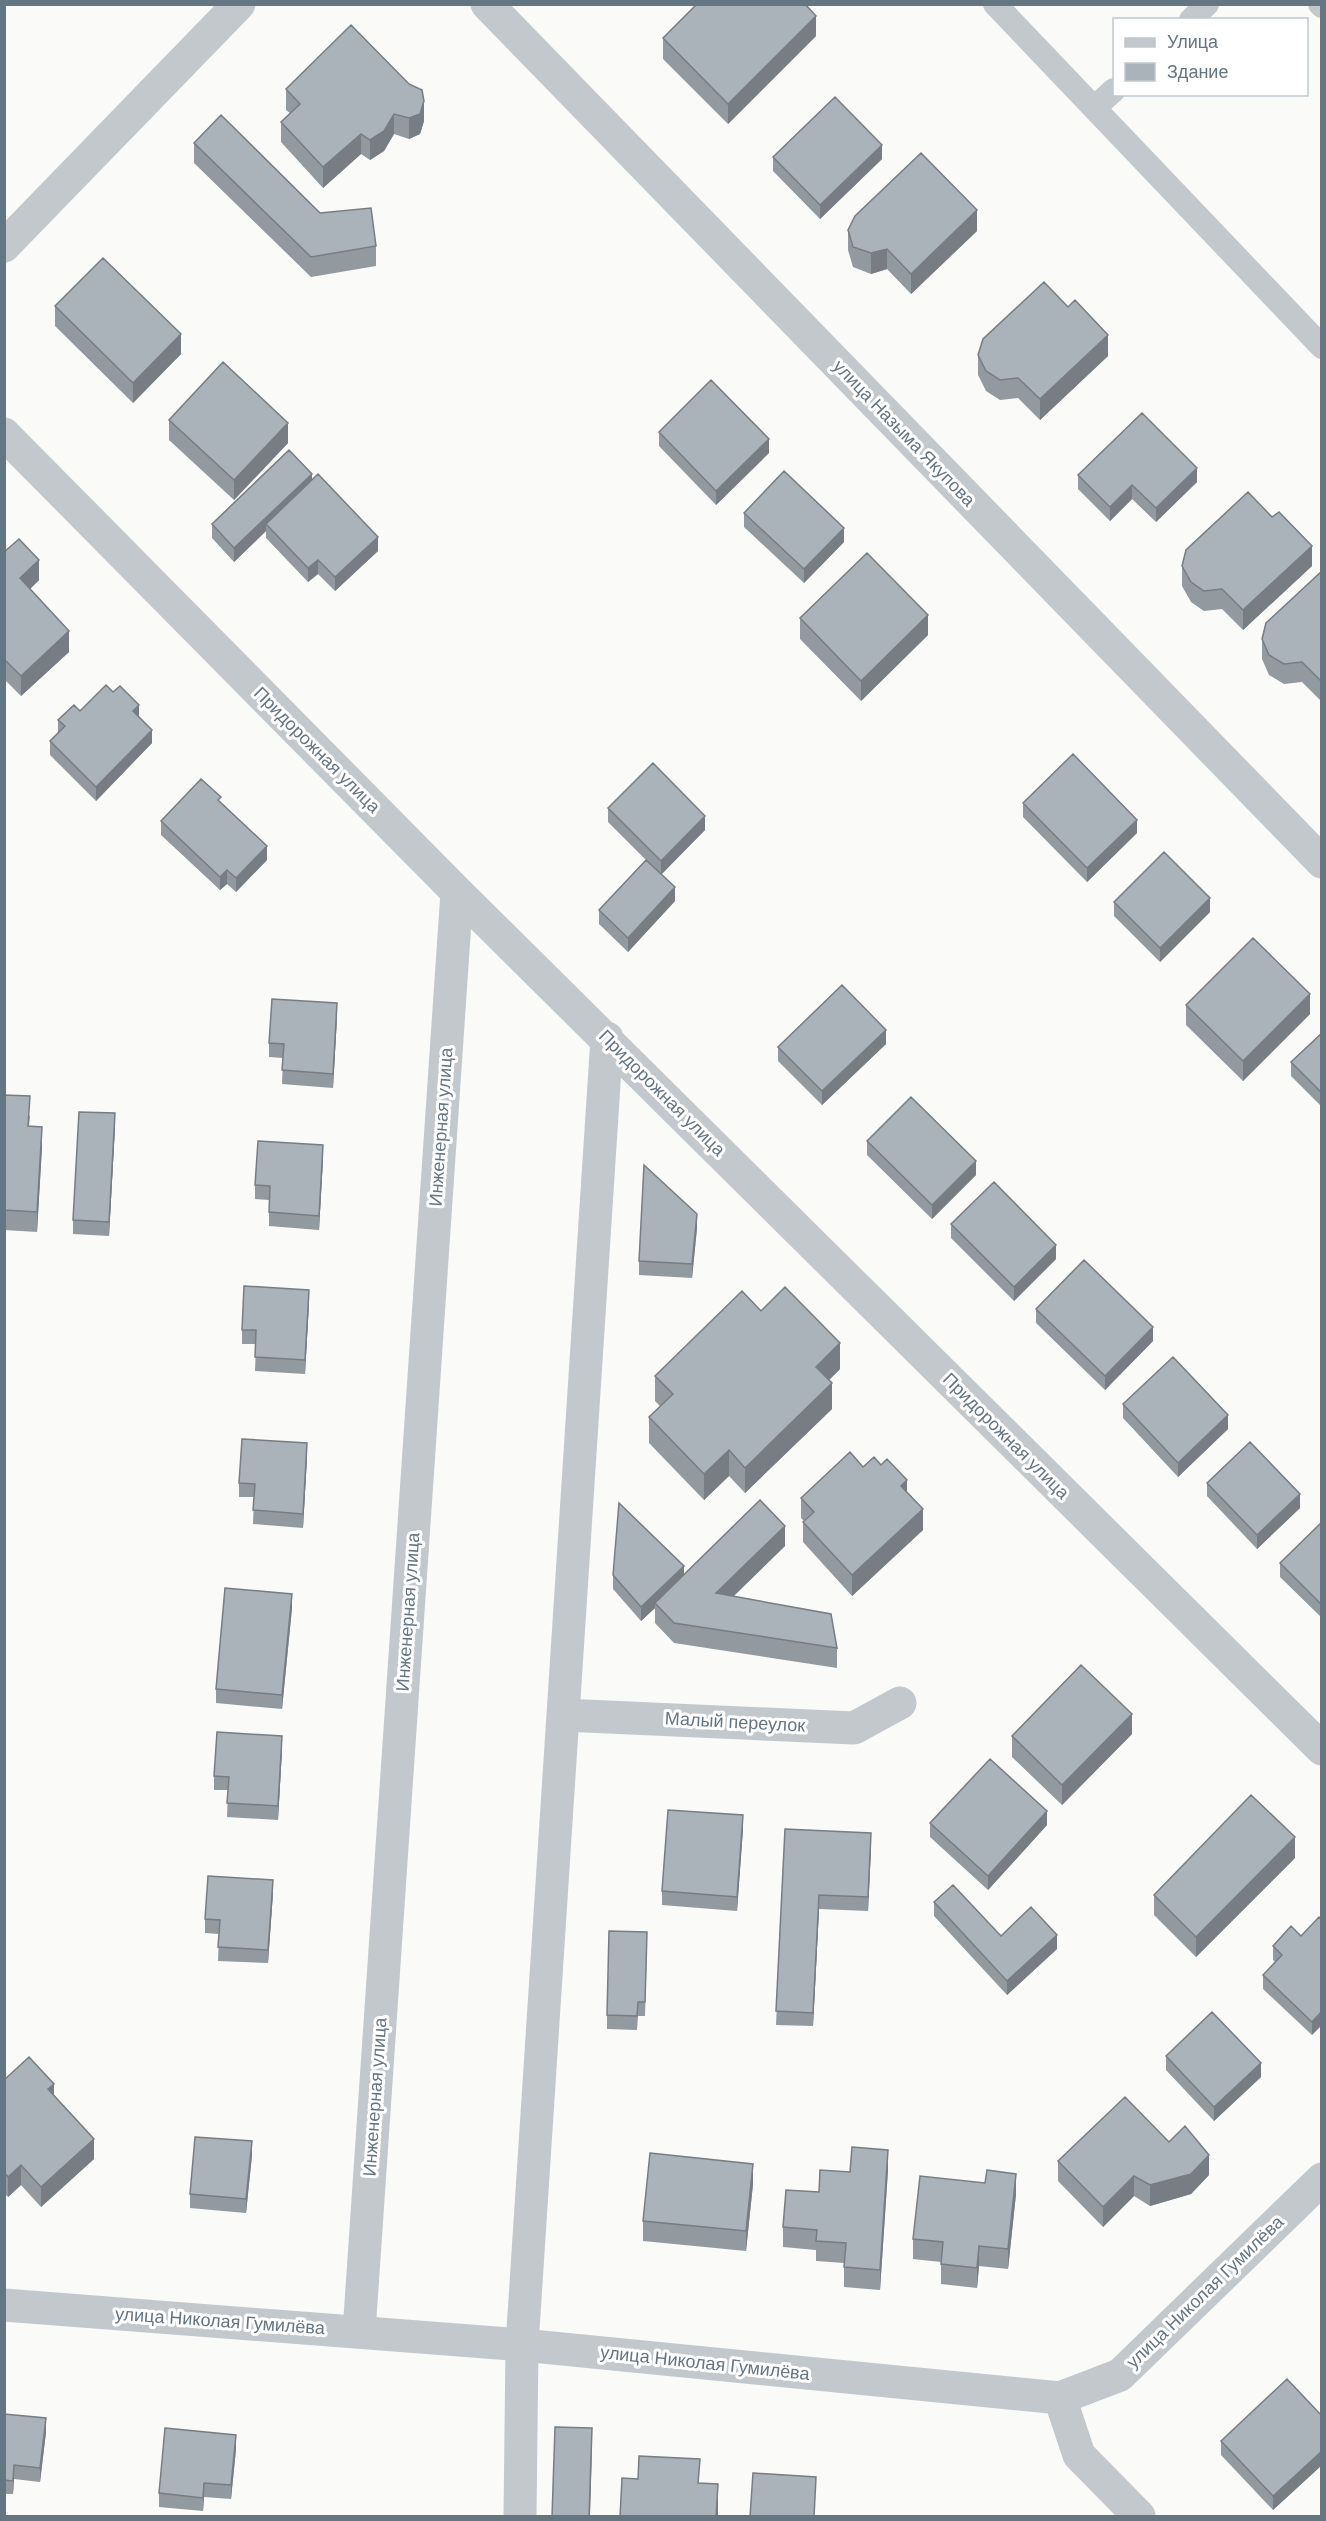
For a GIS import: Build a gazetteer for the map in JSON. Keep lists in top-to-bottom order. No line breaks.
{"streets":{"street":["улица Назыма Якупова","Придорожная улица","Инженерная улица","Малый переулок","улица Николая Гумилёва"]},"crossings":[["Придорожная улица","Инженерная улица"],["Инженерная улица","улица Николая Гумилёва"]],"legend":["Улица","Здание"]}
